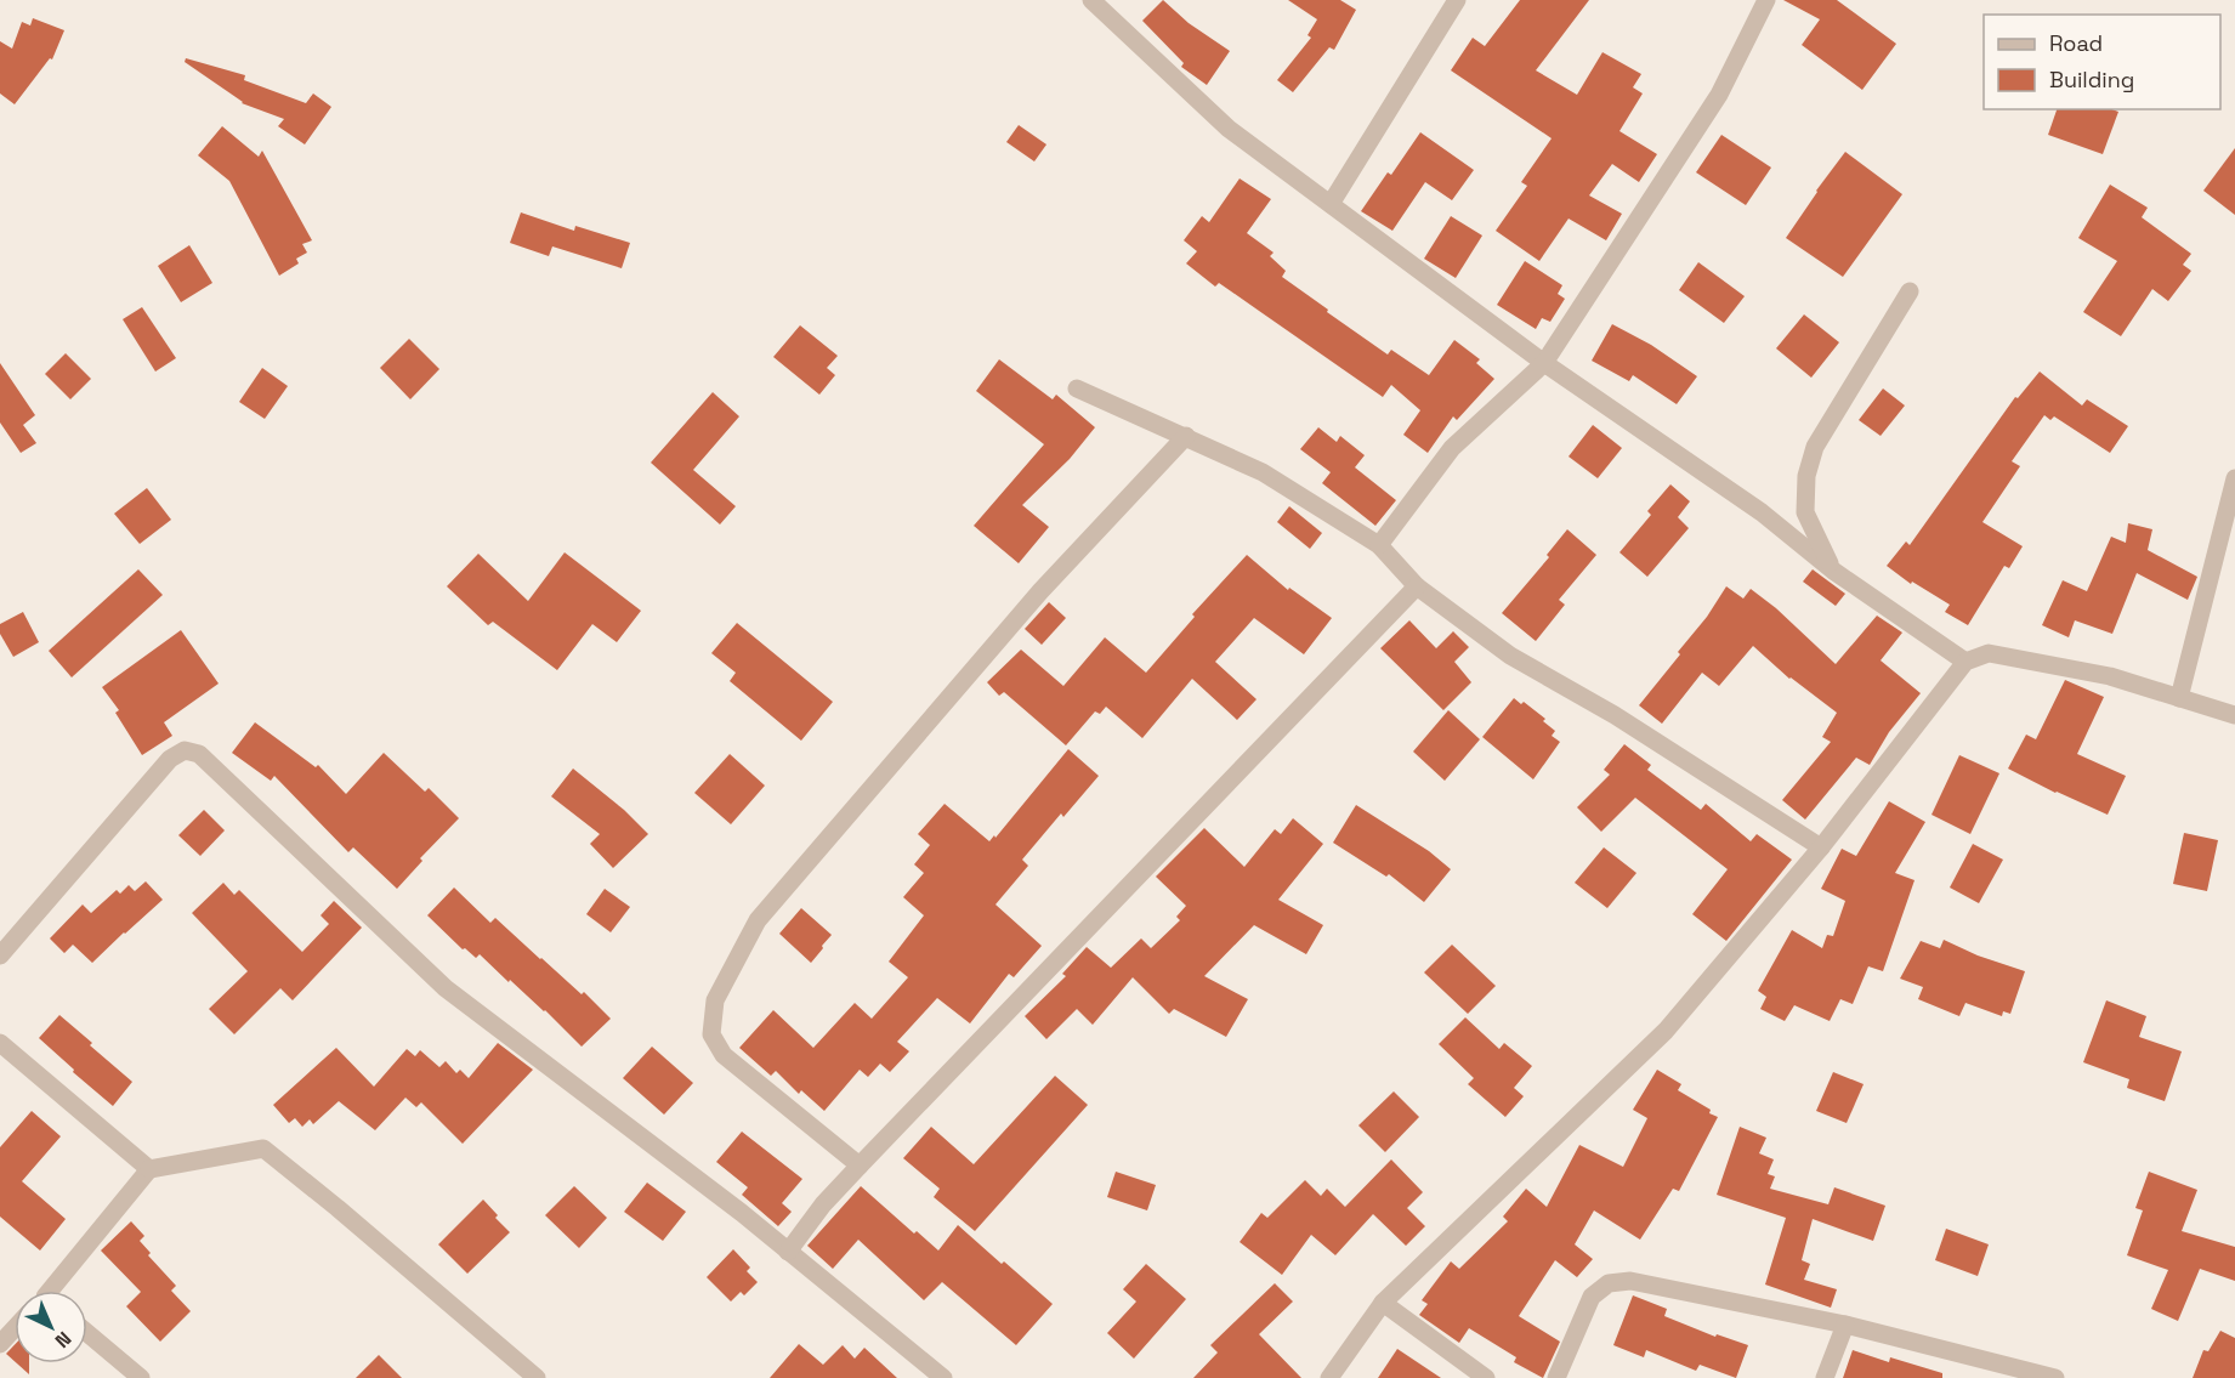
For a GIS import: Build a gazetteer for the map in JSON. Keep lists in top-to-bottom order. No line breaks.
{"legend":["Road","Building"],"north":"bottom right"}
